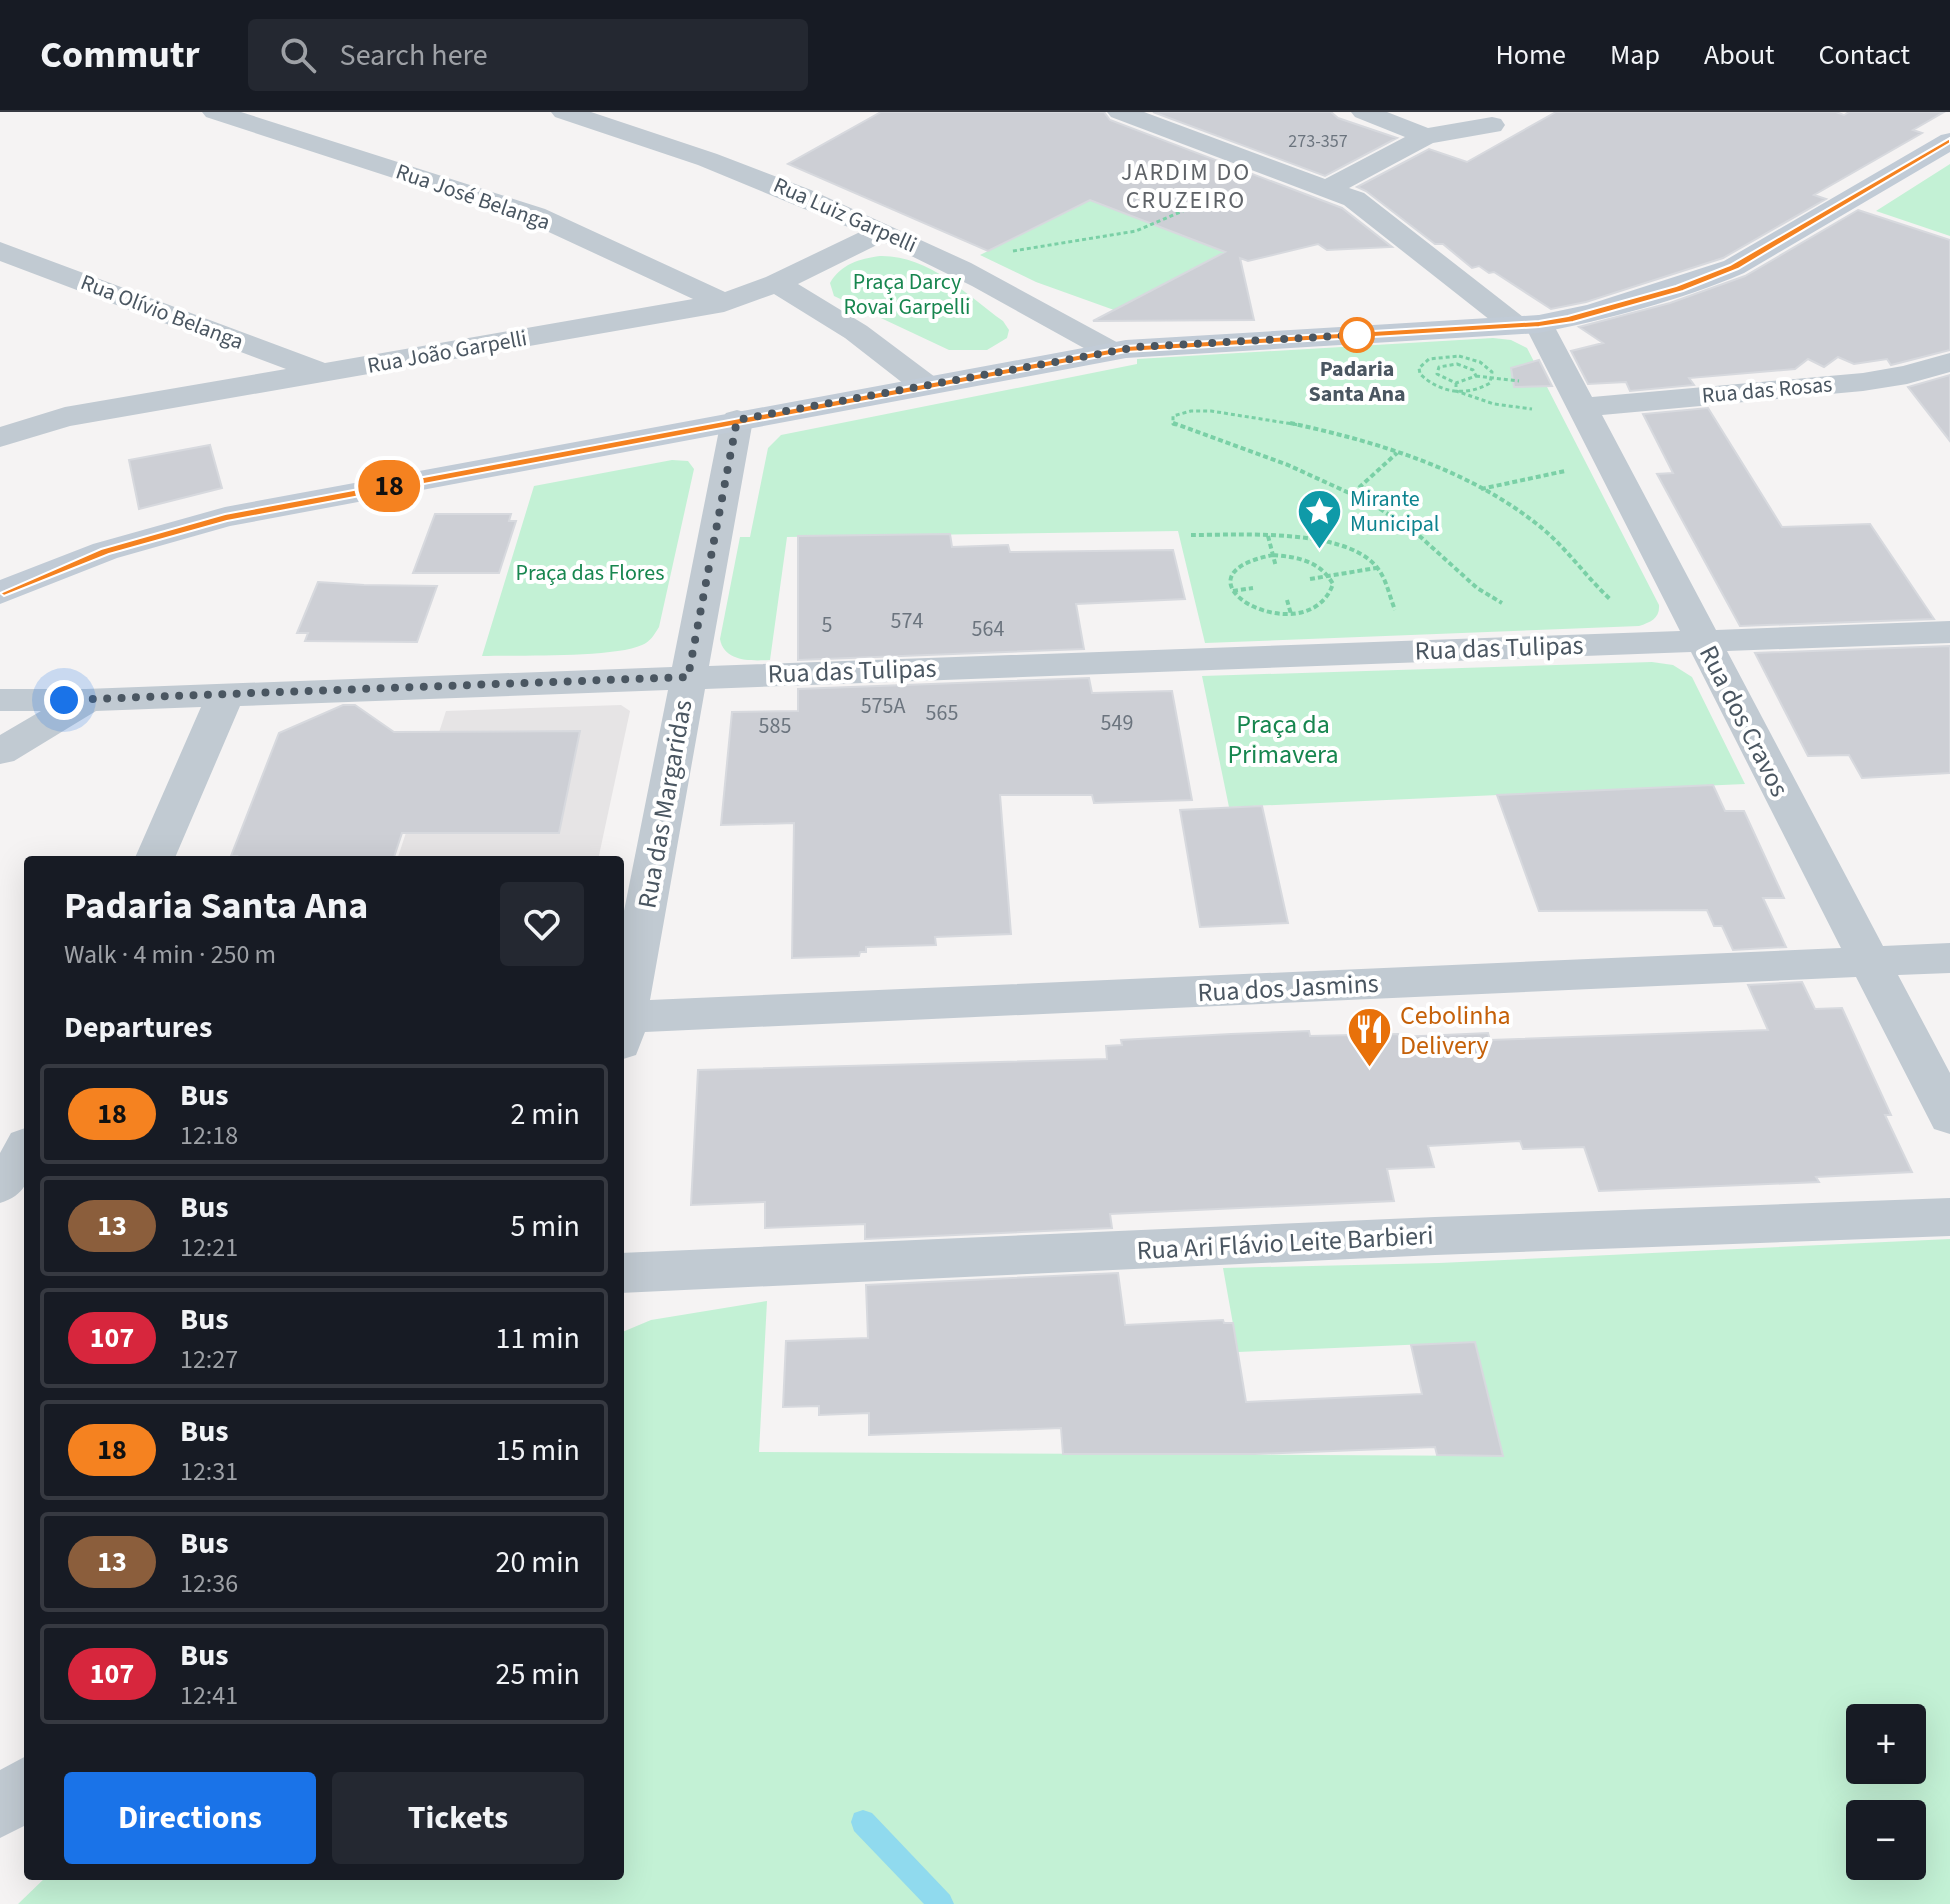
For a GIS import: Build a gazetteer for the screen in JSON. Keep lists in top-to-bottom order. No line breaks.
{"streets":{"street":["Rua José Belanga","Rua Luiz Garpelli","Rua Olívio Belanga","Rua João Garpelli","Rua das Rosas","Rua das Tulipas","Rua dos Cravos","Rua das Margaridas","Rua dos Jasmins","Rua Ari Flávio Leite Barbieri"]},"crossings":[["Rua José Belanga","Rua João Garpelli"],["Rua Luiz Garpelli","Rua João Garpelli"],["Rua Olívio Belanga","Rua João Garpelli"],["Rua das Rosas","Rua dos Cravos"],["Rua das Tulipas","Rua dos Cravos"],["Rua das Tulipas","Rua das Margaridas"],["Rua dos Cravos","Rua dos Jasmins"]],"districts":["JARDIM DO CRUZEIRO"],"parks":["Praça Darcy Rovai Garpelli","Praça das Flores","Praça da Primavera"],"places":{"other":["Padaria Santa Ana"],"place":["Mirante Municipal"],"restaurant":["Cebolinha Delivery"]},"lines":["bus line 18"],"house_numbers":["273-357","574","5","564","575A","565","549","585"],"page":{"header":"Commutr","search":"Search here","nav":["Home","Map","About","Contact"],"on_map":"18","heading":[["Padaria Santa Ana","Walk · 4 min · 250 m"],"Departures"],"list":[{"mark":"18","name":"Bus","note":"12:18","value":"2 min"},{"mark":"13","name":"Bus","note":"12:21","value":"5 min"},{"mark":"107","name":"Bus","note":"12:27","value":"11 min"},{"mark":"18","name":"Bus","note":"12:31","value":"15 min"},{"mark":"13","name":"Bus","note":"12:36","value":"20 min"},{"mark":"107","name":"Bus","note":"12:41","value":"25 min"}],"map_buttons":["+","−"],"buttons":["Directions","Tickets"]}}
